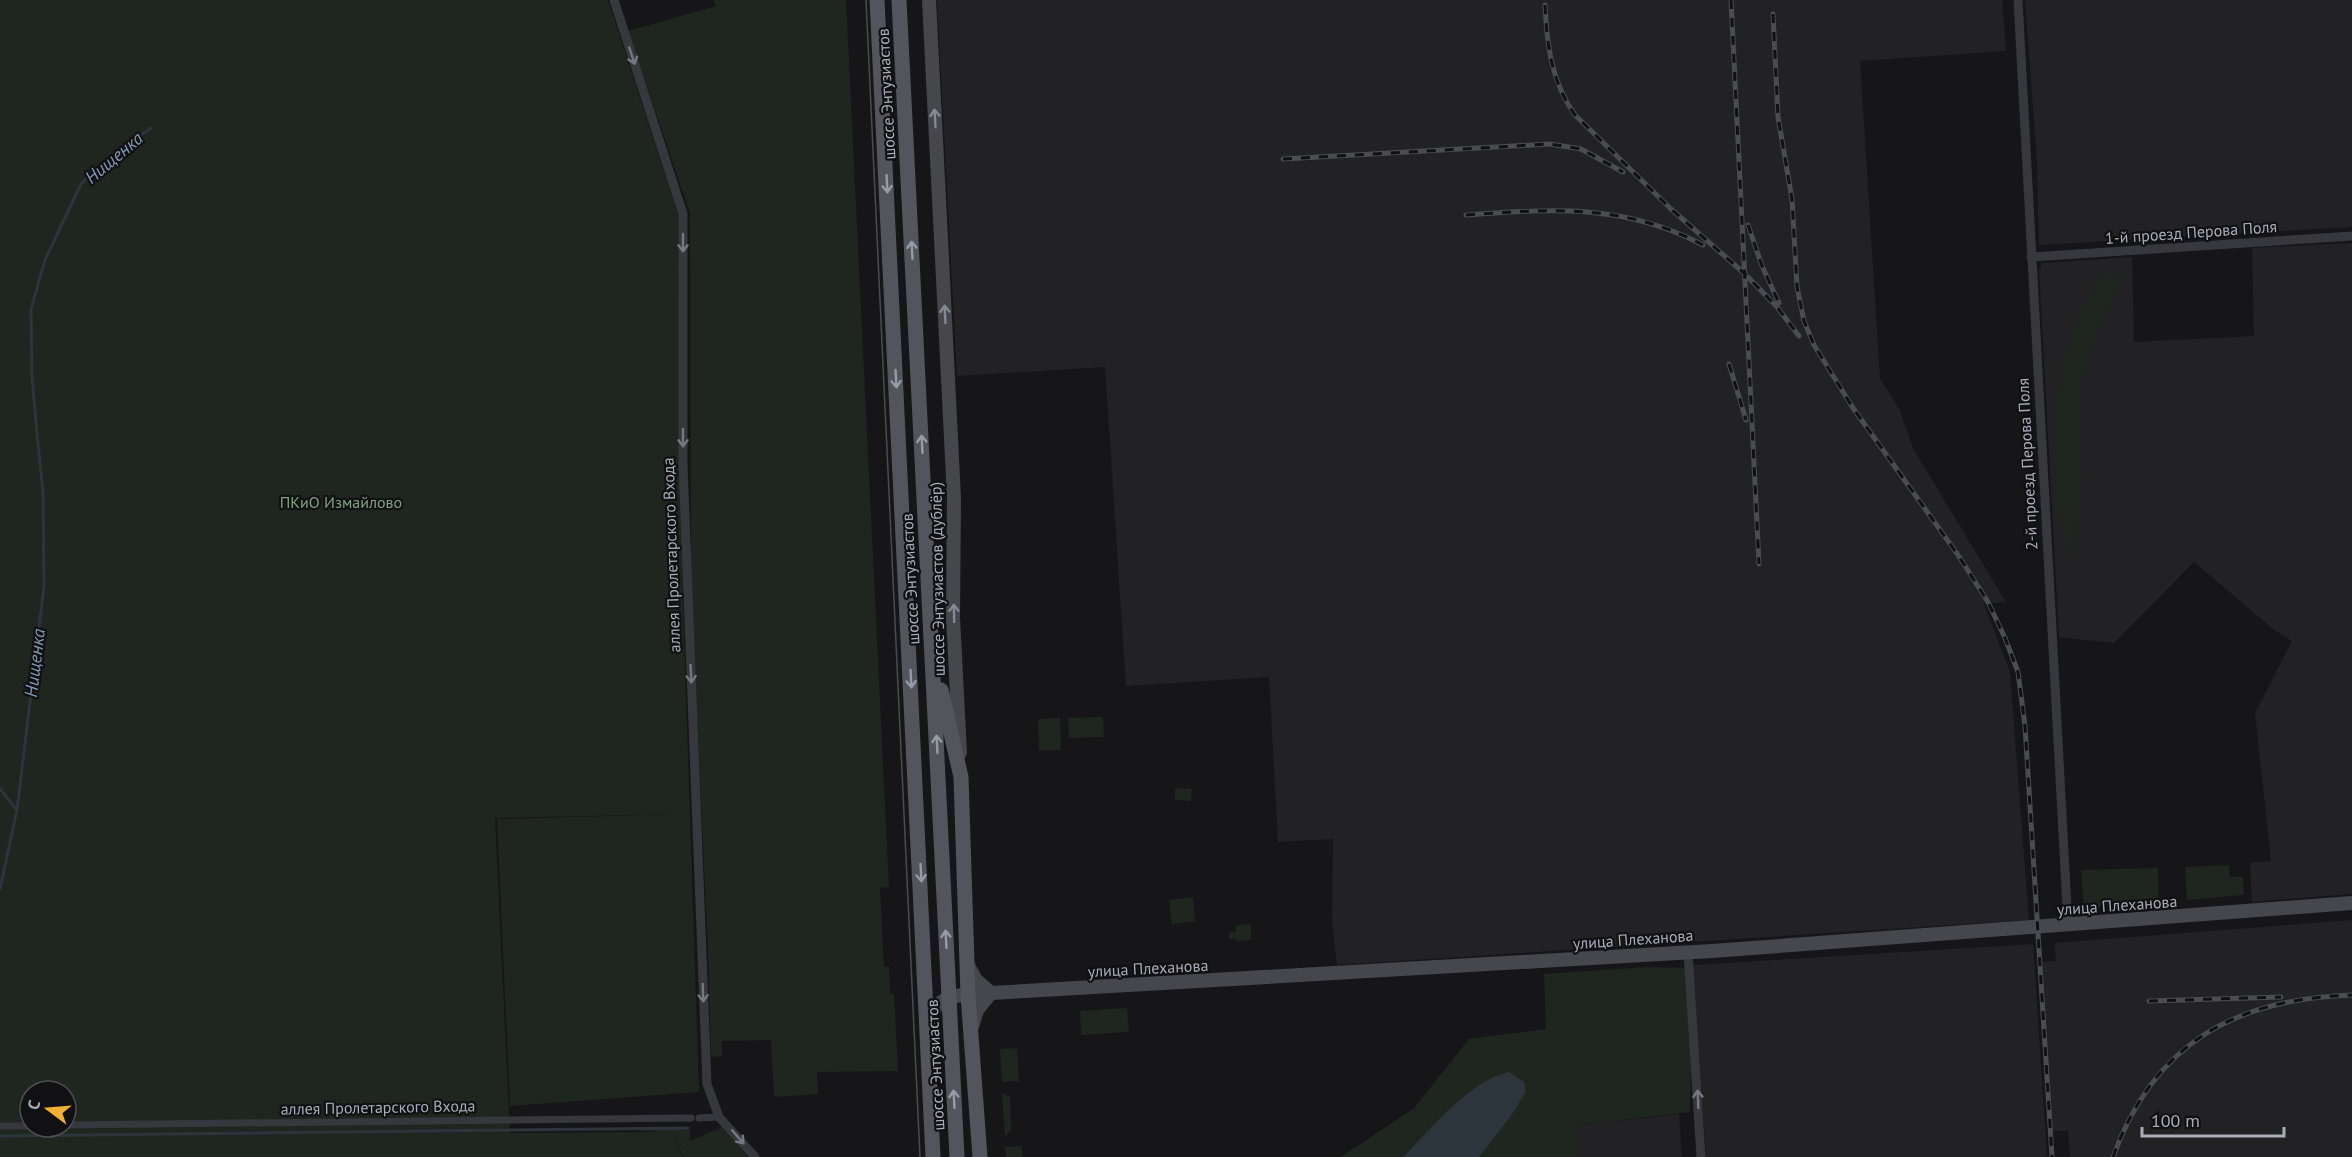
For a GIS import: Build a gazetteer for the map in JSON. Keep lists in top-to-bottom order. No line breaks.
{"streets":{"main road":["шоссе Энтузиастов","шоссе Энтузиастов (дублёр)","улица Плеханова"],"street":["1-й проезд Перова Поля","2-й проезд Перова Поля","аллея Пролетарского Входа"]},"crossings":[["шоссе Энтузиастов","улица Плеханова"],["1-й проезд Перова Поля","2-й проезд Перова Поля"],["2-й проезд Перова Поля","улица Плеханова"],["шоссе Энтузиастов (дублёр)","улица Плеханова"]],"one_way":["аллея Пролетарского Входа","шоссе Энтузиастов (дублёр)"],"water":["Нищенка"],"parks":["ПКиО Измайлово"],"scale_bar":"100 m","north":"left"}
